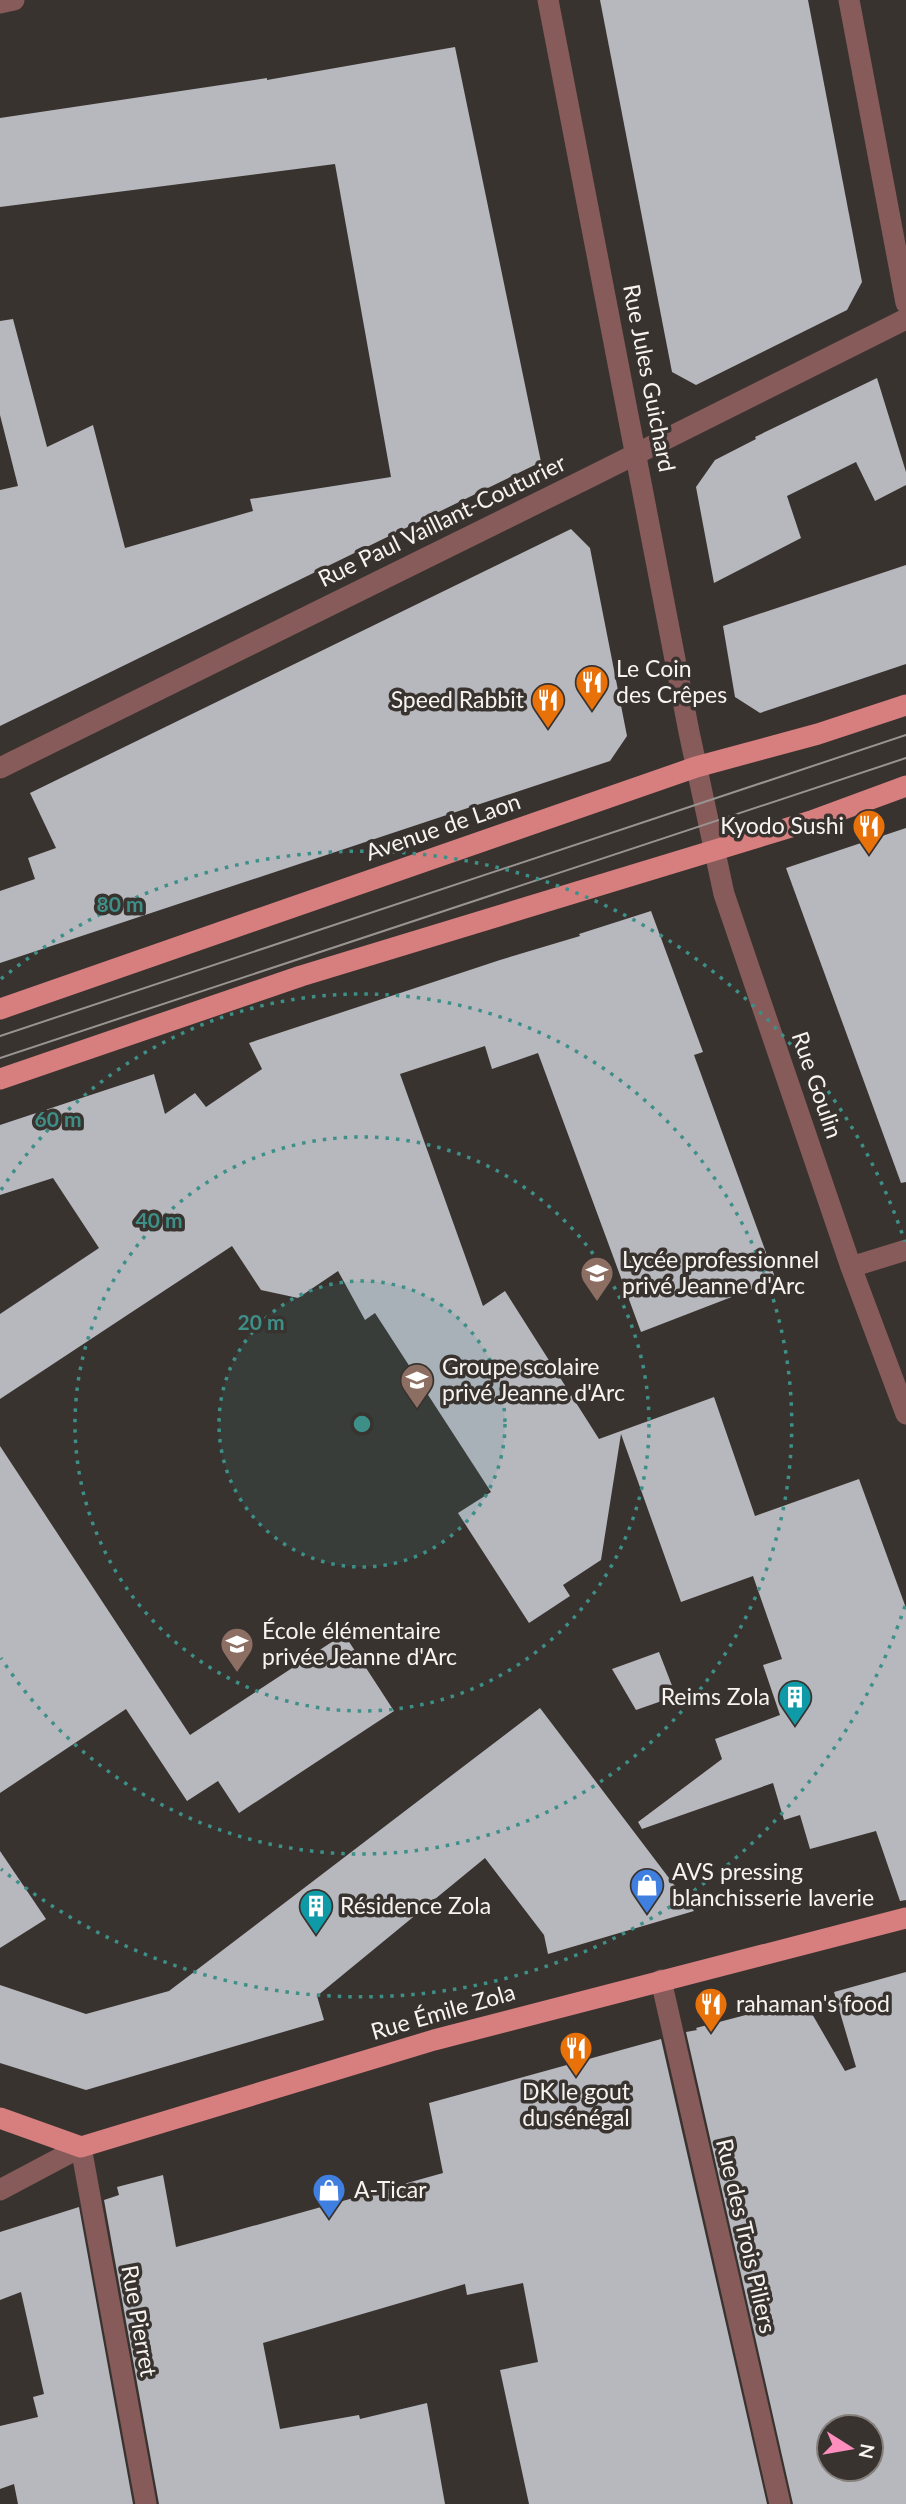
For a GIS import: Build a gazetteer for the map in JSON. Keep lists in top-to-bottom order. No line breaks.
{"streets":{"main road":["Avenue de Laon","Rue Émile Zola"],"street":["Rue Jules Guichard","Rue Paul Vaillant-Couturier","Rue Goulin","Rue des Trois Piliers","Rue Pierret"]},"crossings":[["Rue Jules Guichard","Rue Paul Vaillant-Couturier"],["Rue Jules Guichard","Avenue de Laon"],["Rue Jules Guichard","Rue Goulin"],["Avenue de Laon","Rue Goulin"],["Rue Émile Zola","Rue des Trois Piliers"],["Rue Émile Zola","Rue Pierret"]],"places":{"restaurant":["Le Coin des Crêpes","Speed Rabbit","Kyodo Sushi","rahaman's food","DK le gout du sénégal"],"school or university":["Lycée professionnel privé Jeanne d'Arc","Groupe scolaire privé Jeanne d'Arc","École élémentaire privée Jeanne d'Arc"],"building":["Reims Zola","Résidence Zola"],"shop":["AVS pressing blanchisserie laverie","A-Ticar"]},"north":"right","rings":["80 m","60 m","40 m","20 m"]}
